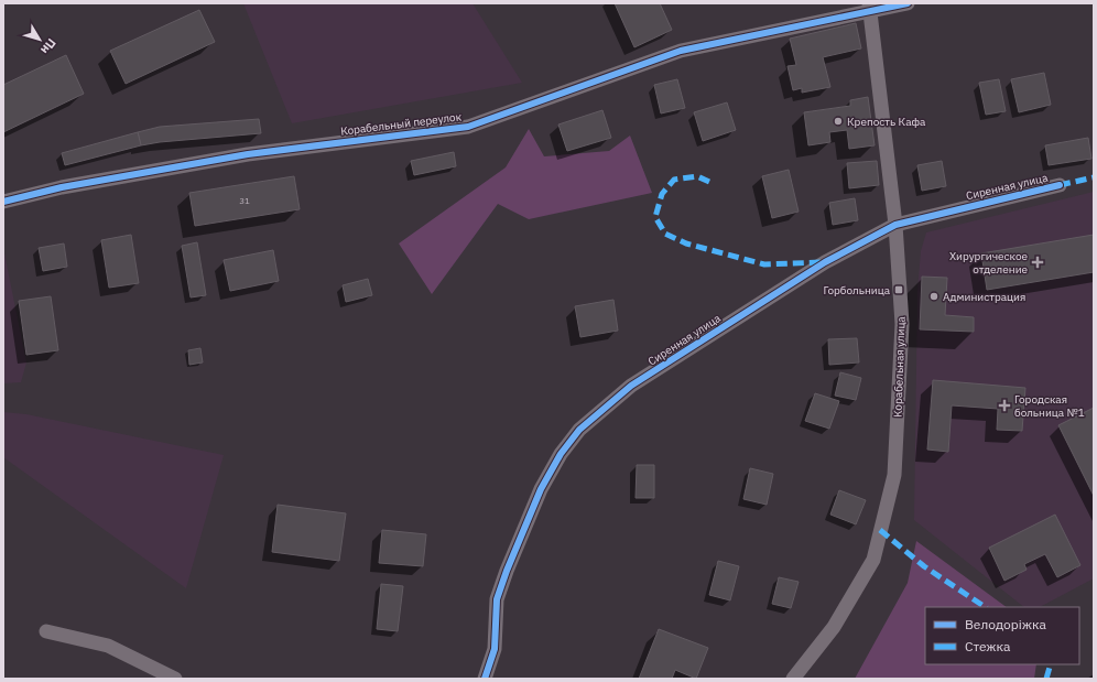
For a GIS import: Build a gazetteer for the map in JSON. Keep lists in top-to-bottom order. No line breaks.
{"streets":{"street":["Корабельный переулок","Сиренная улица","Корабельная улица"]},"crossings":[["Корабельный переулок","Корабельная улица"],["Сиренная улица","Корабельная улица"]],"places":{"other":["Крепость Кафа","Администрация"],"health":["Хирургическое отделение","Городская больница №1"],"transit":["Горбольница"]},"house_numbers":["31"],"legend":["Велодоріжка","Стежка"],"north":"bottom right"}
